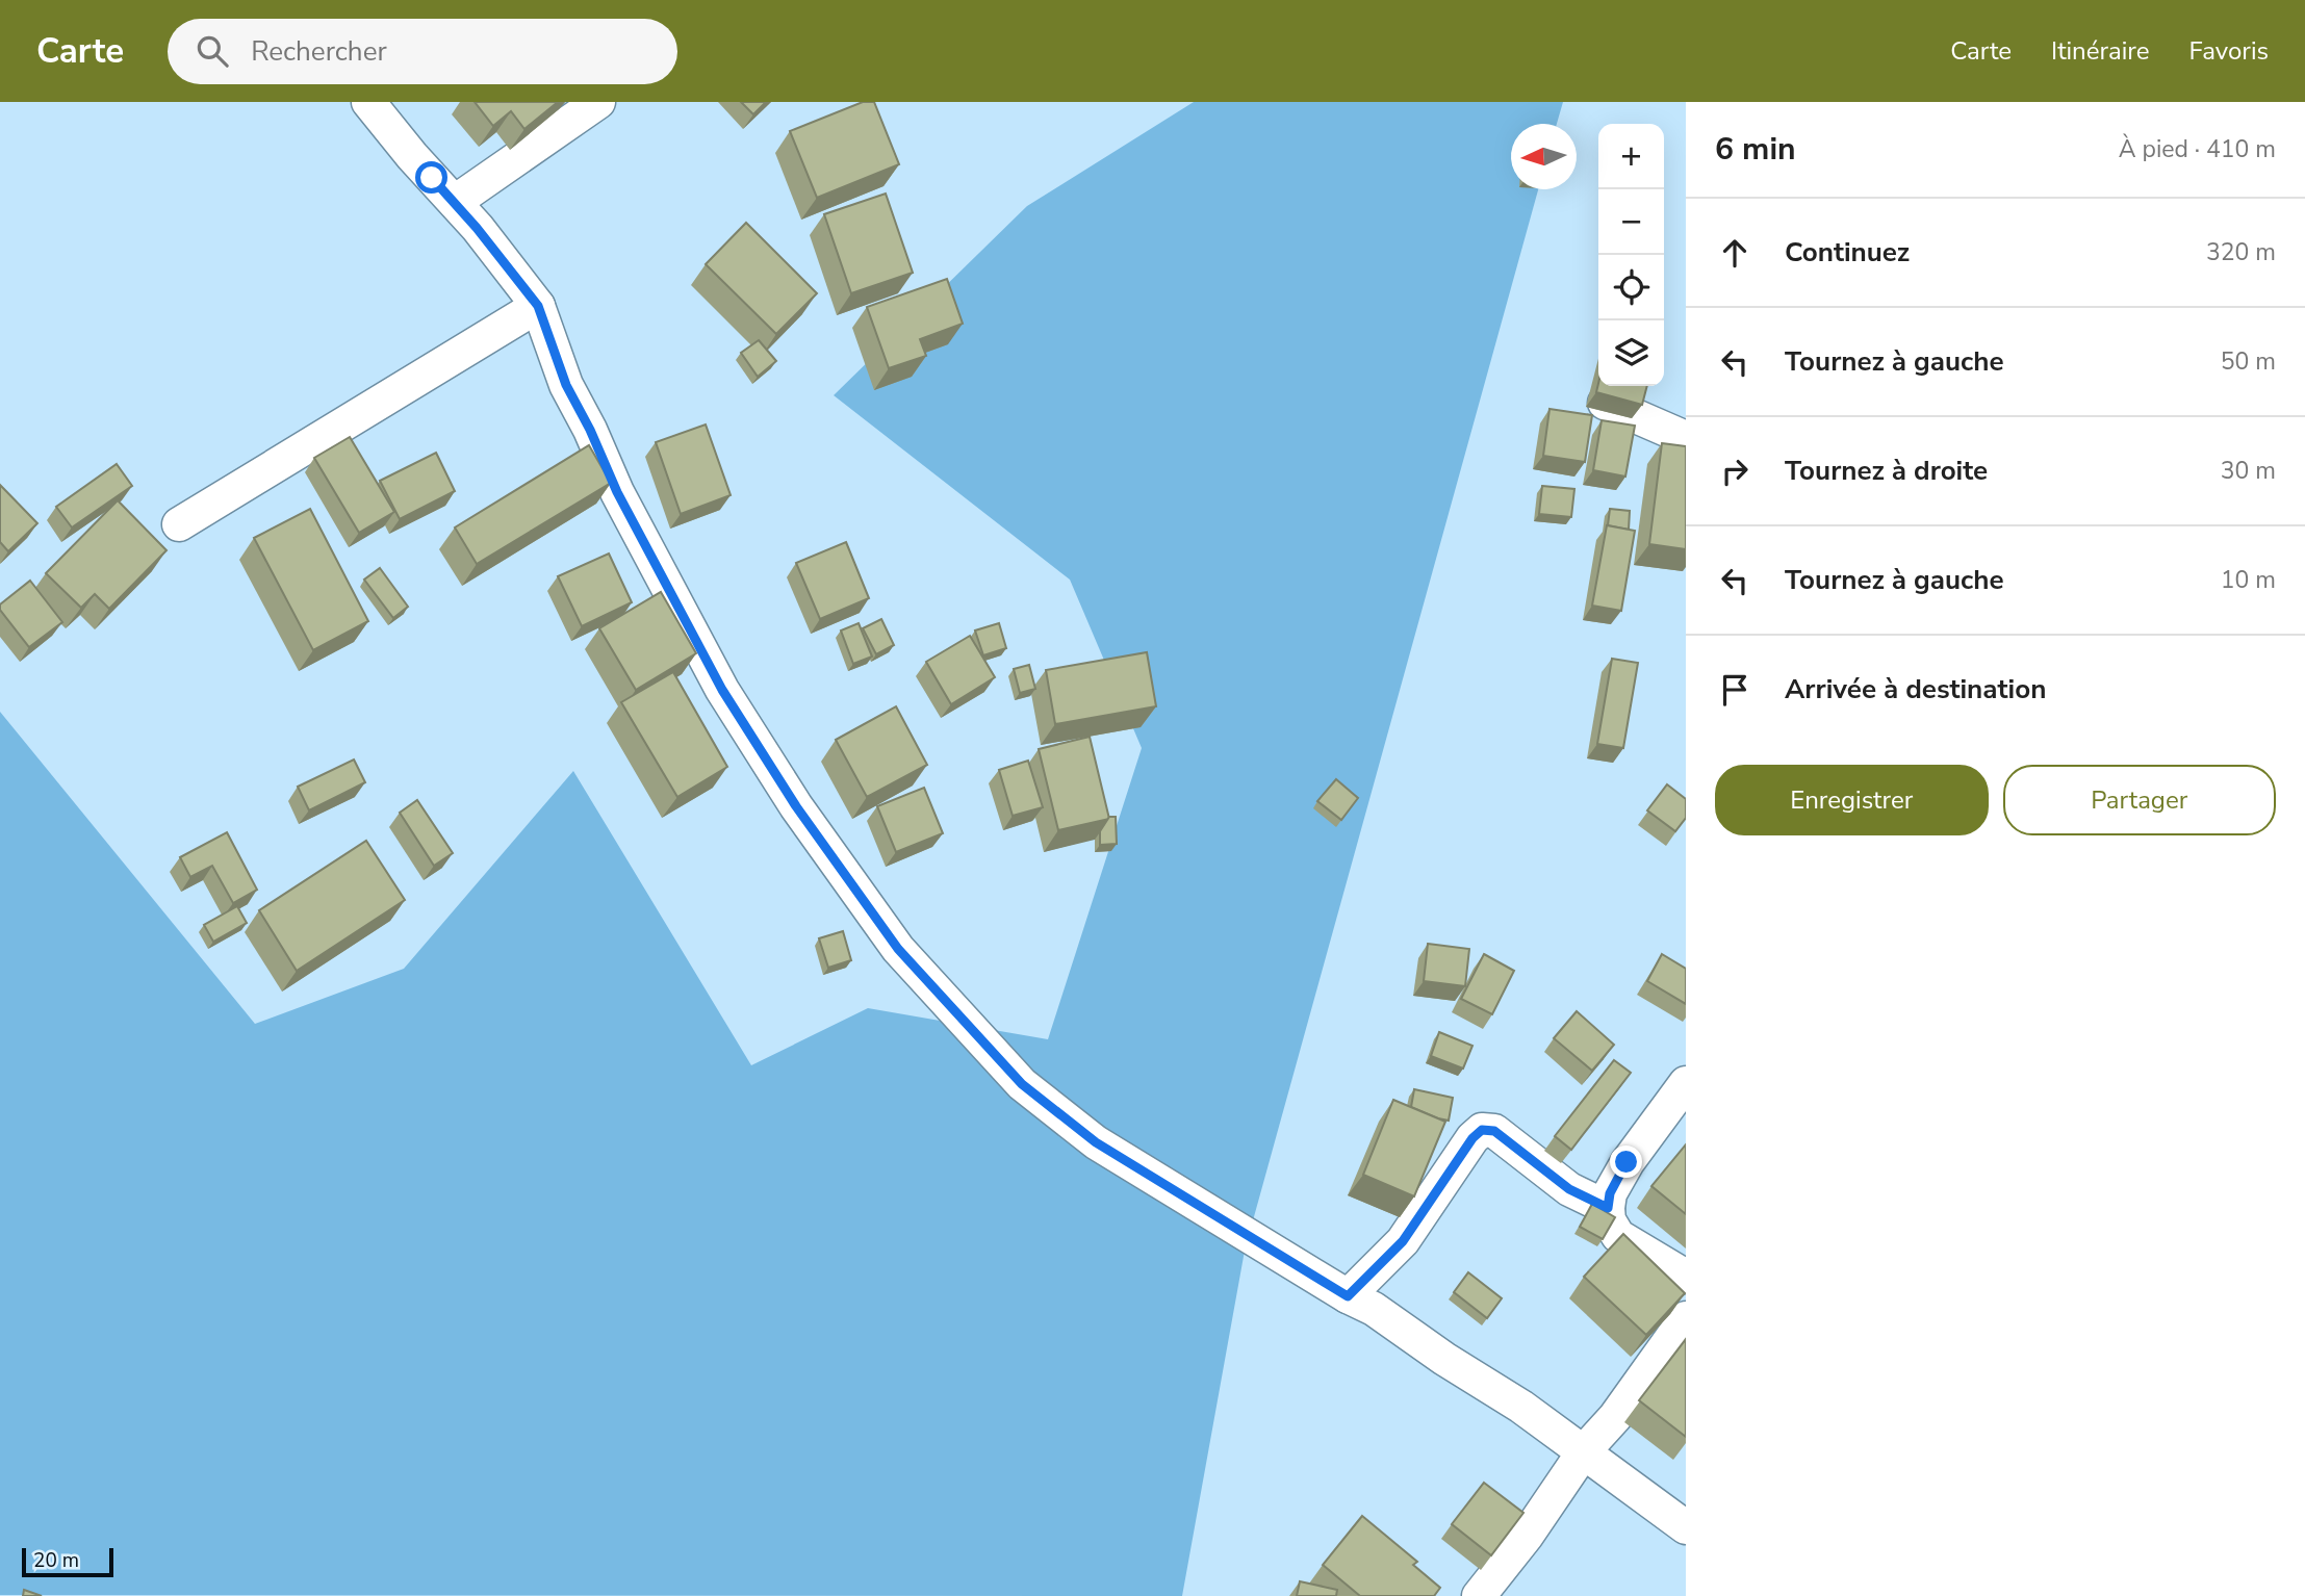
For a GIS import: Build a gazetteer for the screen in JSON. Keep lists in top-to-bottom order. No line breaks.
{"scale_bar":"20 m","north":"left","page":{"header":"Carte","search":"Rechercher","nav":["Carte","Itinéraire","Favoris"],"heading":["6 min","À pied · 410 m"],"map_buttons":["+","−"],"list":[["Continuez","320 m"],["Tournez à gauche","50 m"],["Tournez à droite","30 m"],["Tournez à gauche","10 m"],"Arrivée à destination"],"buttons":["Enregistrer","Partager"],"scale":"20 m"}}
